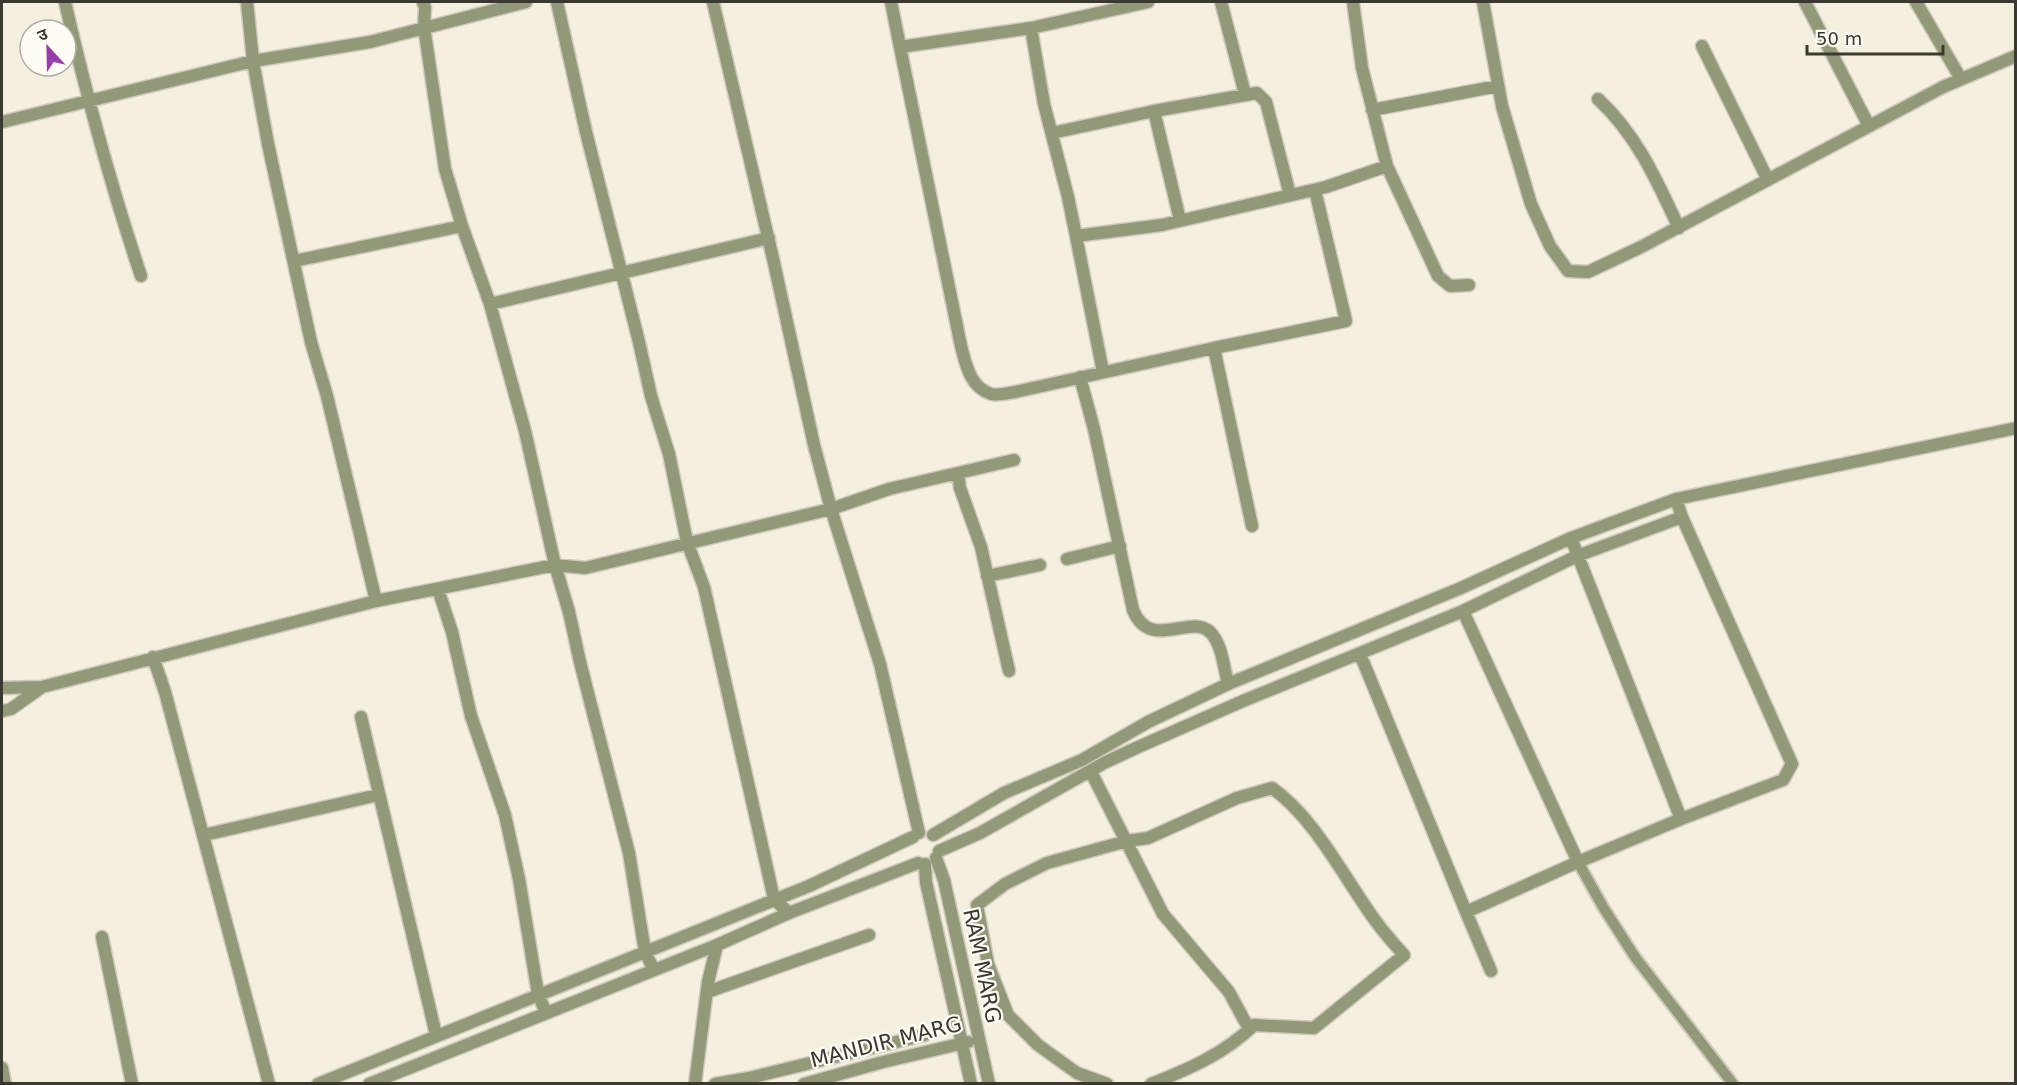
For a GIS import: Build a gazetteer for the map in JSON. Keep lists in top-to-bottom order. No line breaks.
{"streets":{"street":["RAM MARG","MANDIR MARG"]},"crossings":[["RAM MARG","MANDIR MARG"]],"scale_bar":"50 m","north":"top"}
